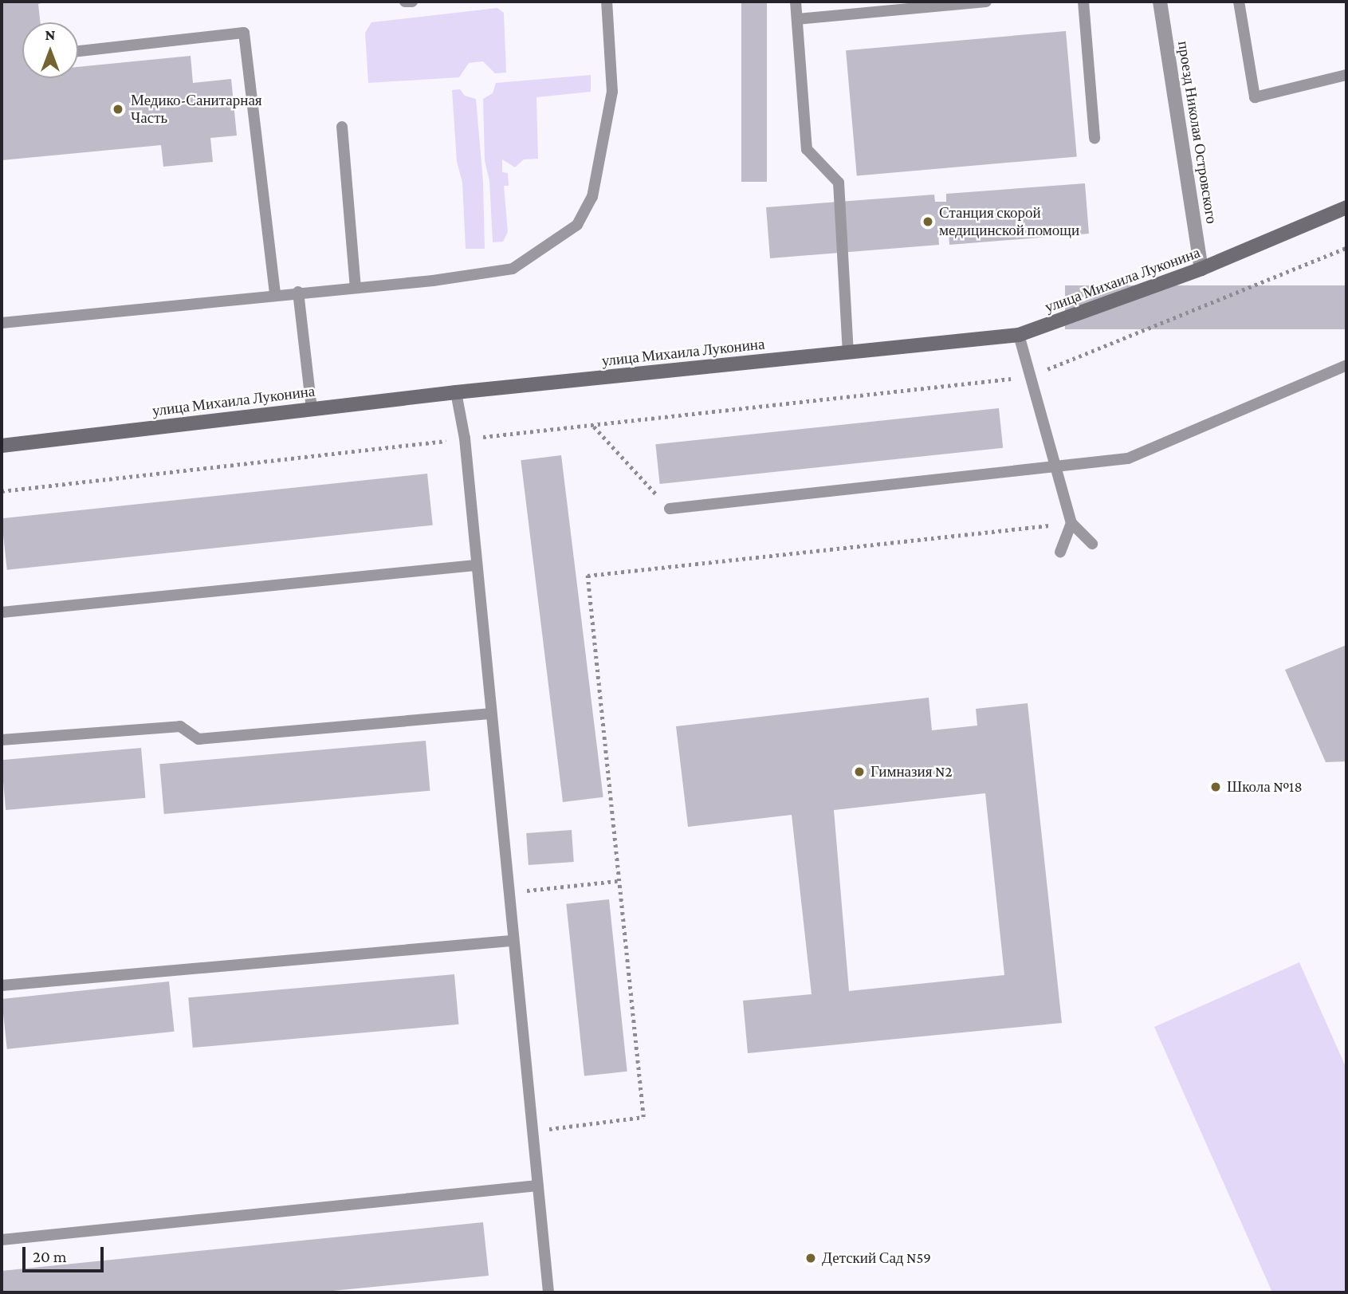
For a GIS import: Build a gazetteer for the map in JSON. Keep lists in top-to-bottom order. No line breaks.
{"streets":{"main road":["улица Михаила Луконина"],"street":["проезд Николая Островского"]},"crossings":[["проезд Николая Островского","улица Михаила Луконина"]],"places":["Медико-Санитарная Часть","Станция скорой медицинской помощи","Гимназия N2","Школа №18","Детский Сад N59"],"scale_bar":"20 m","north":"top"}
